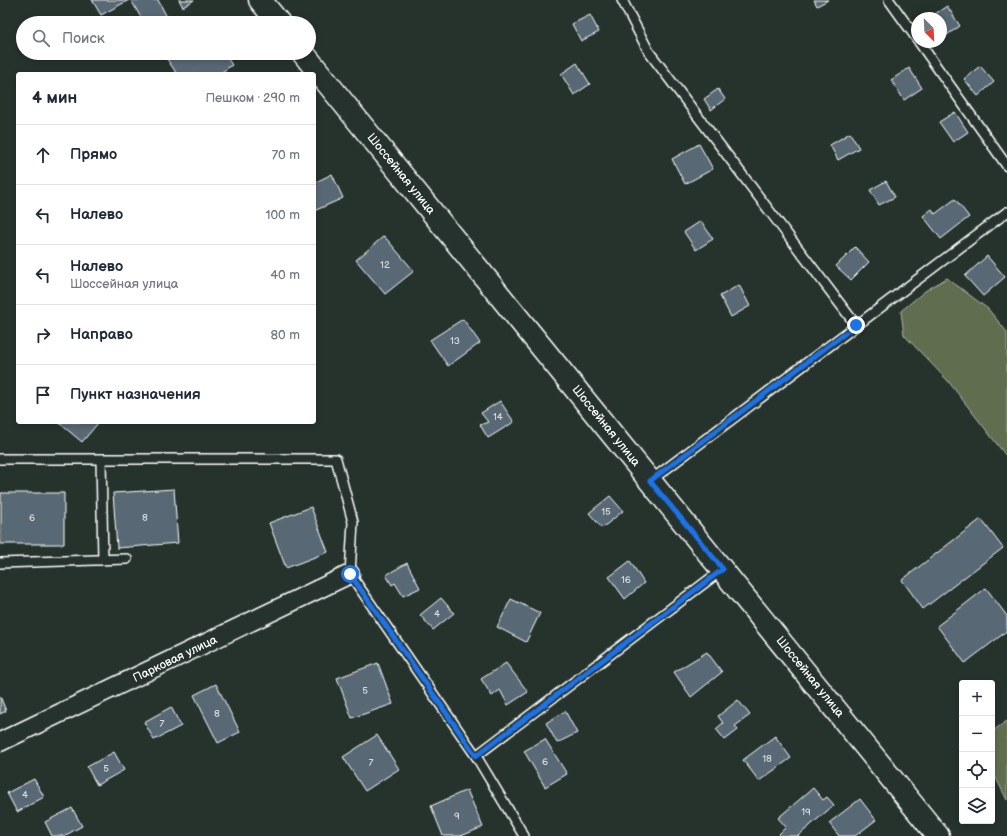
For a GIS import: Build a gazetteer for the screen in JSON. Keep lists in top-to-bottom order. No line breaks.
{"streets":{"street":["Шоссейная улица","Парковая улица"]},"house_numbers":["12","13","14","15","6","8","16","4","5","8","7","18","6","7","5","4","19","9"],"north":"bottom right","page":{"search":"Поиск","heading":["4 мин","Пешком · 290 m"],"list":[["Прямо","70 m"],["Налево","100 m"],["Налево","Шоссейная улица","40 m"],["Направо","80 m"],"Пункт назначения"],"map_buttons":["+","−"]}}
